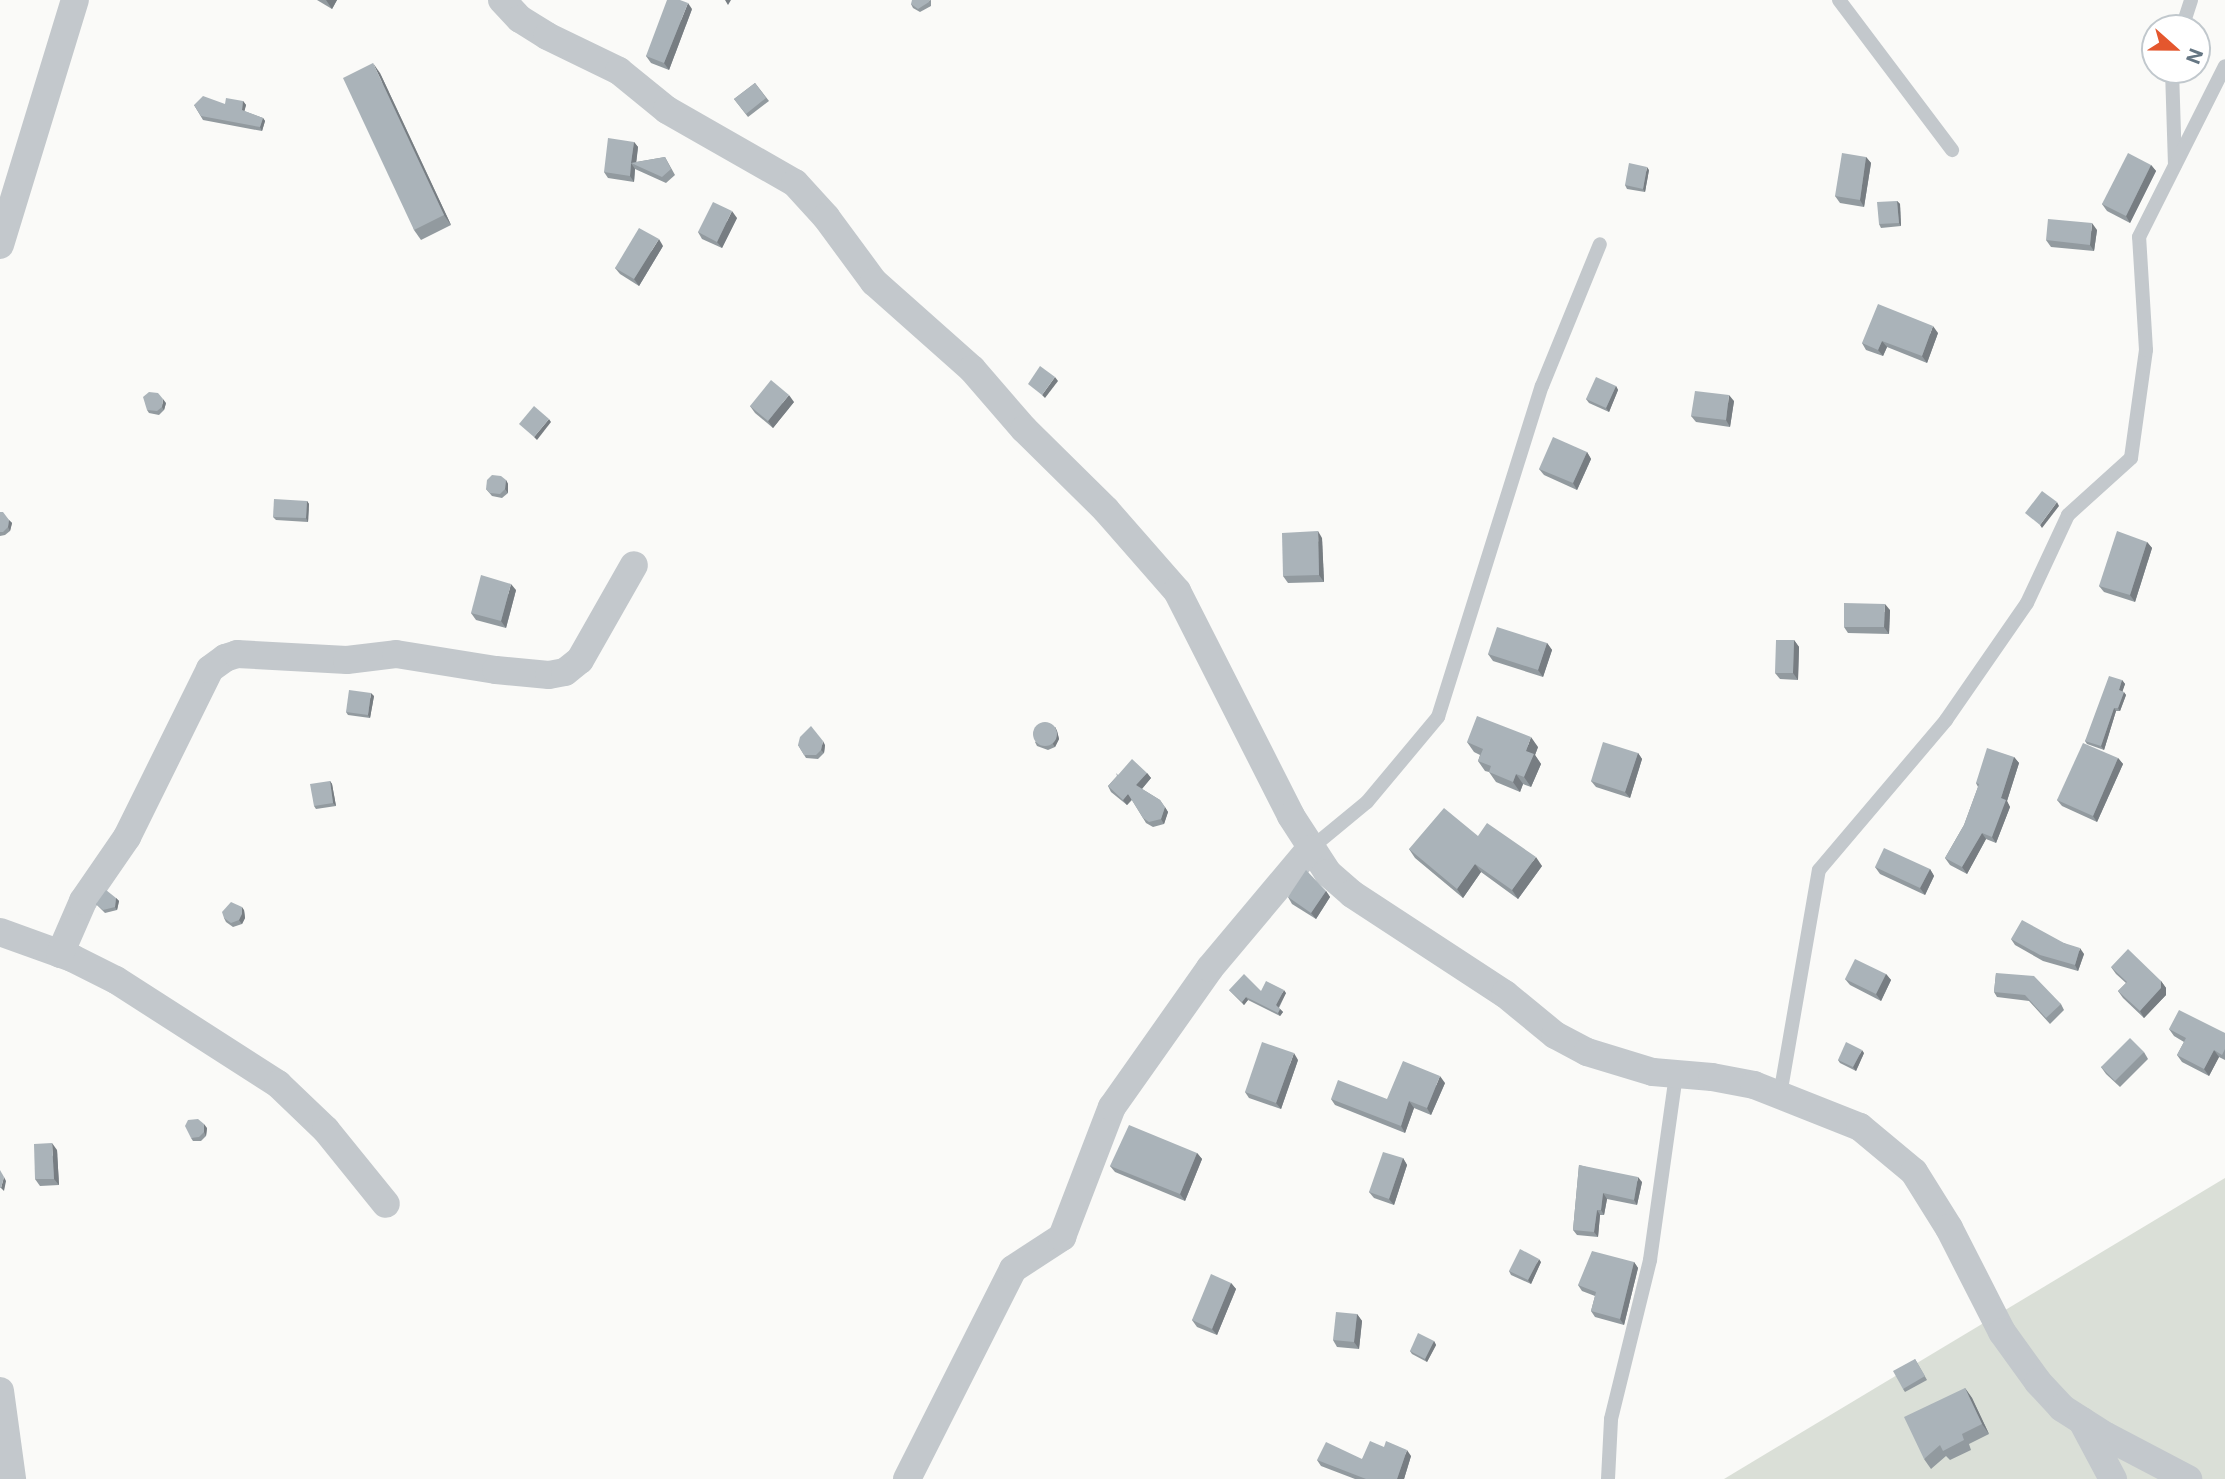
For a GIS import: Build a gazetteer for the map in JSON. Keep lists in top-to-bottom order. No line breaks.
{"north":"right"}
